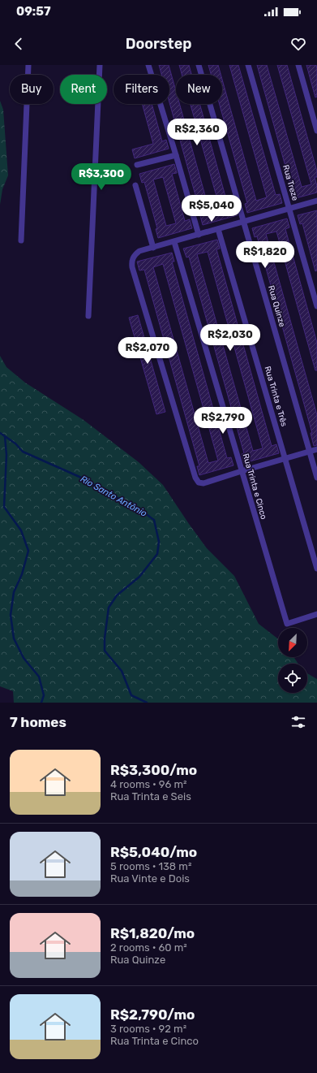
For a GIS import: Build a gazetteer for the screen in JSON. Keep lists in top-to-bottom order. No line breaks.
{"streets":{"street":["Rua Treze","Rua Quinze","Rua Trinta e Três","Rua Trinta e Cinco"]},"water":["Rio Santo Antônio"],"north":"bottom left","page":{"status":"09:57","header":"Doorstep","chip":["Buy","Rent","Filters","New"],"price":["R$2,360","R$3,300","R$5,040","R$1,820","R$2,030","R$2,070","R$2,790"],"heading":"7 homes","list":[{"name":"R$3,300/mo","note":"4 rooms · 96 m² · Rua Trinta e Seis"},{"name":"R$5,040/mo","note":"5 rooms · 138 m² · Rua Vinte e Dois"},{"name":"R$1,820/mo","note":"2 rooms · 60 m² · Rua Quinze"},{"name":"R$2,790/mo","note":"3 rooms · 92 m² · Rua Trinta e Cinco"}]}}
